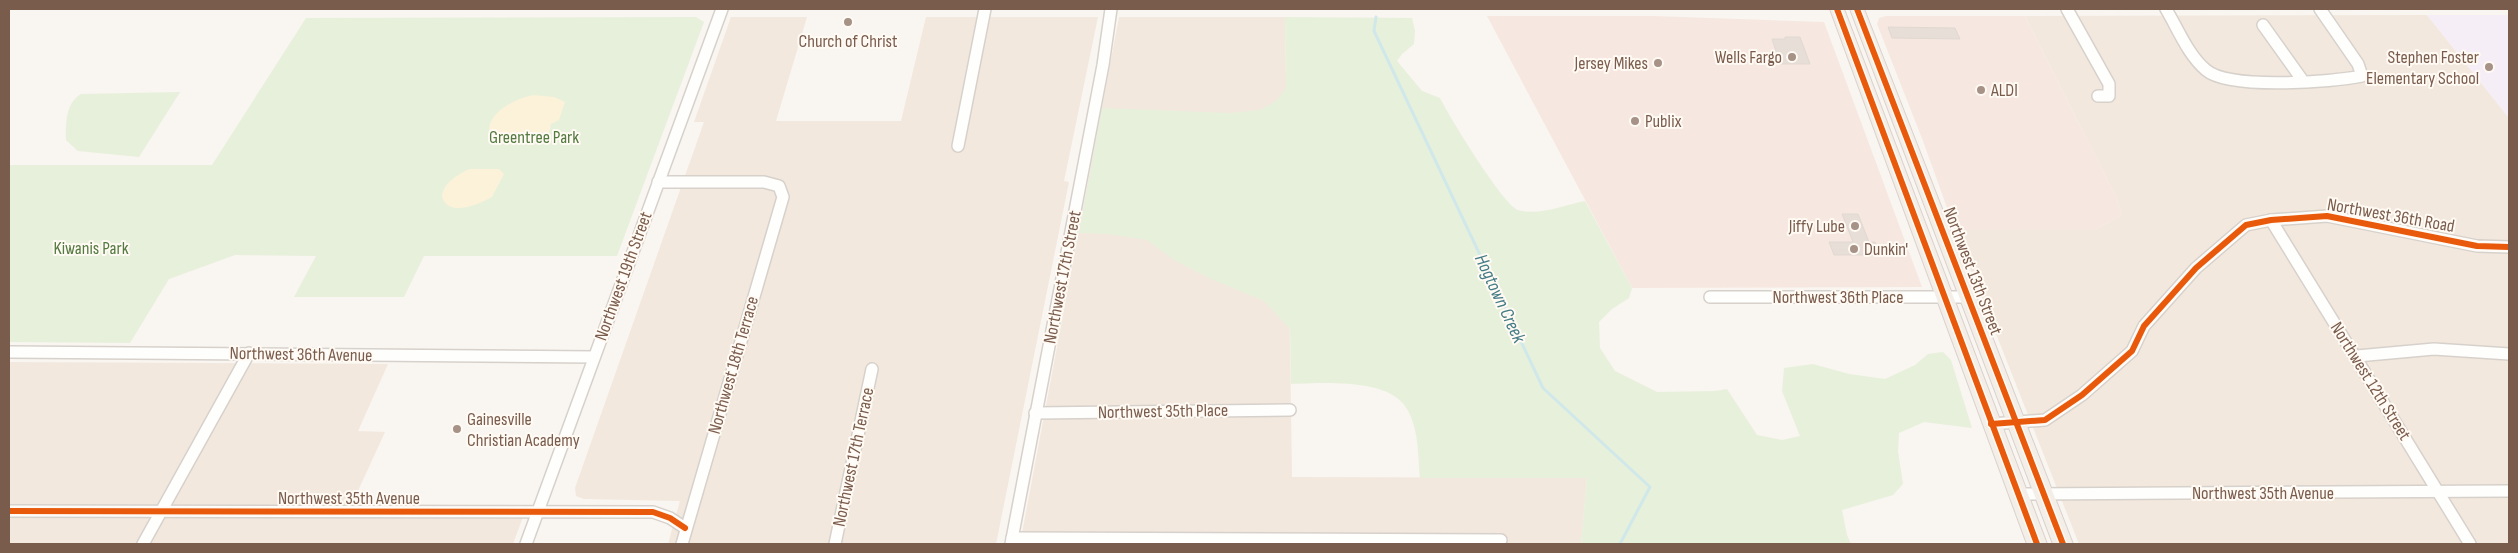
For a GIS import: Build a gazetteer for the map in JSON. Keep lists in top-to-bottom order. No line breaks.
{"streets":{"main road":["Northwest 13th Street"],"street":["Northwest 36th Road","Northwest 19th Street","Northwest 17th Street","Northwest 36th Place","Northwest 36th Avenue","Northwest 18th Terrace","Northwest 12th Street","Northwest 35th Place","Northwest 17th Terrace","Northwest 35th Avenue"]},"crossings":[["Northwest 36th Road","Northwest 13th Street"],["Northwest 36th Road","Northwest 12th Street"],["Northwest 13th Street","Northwest 36th Place"],["Northwest 13th Street","Northwest 35th Avenue"],["Northwest 19th Street","Northwest 36th Avenue"],["Northwest 19th Street","Northwest 18th Terrace"],["Northwest 19th Street","Northwest 35th Avenue"],["Northwest 17th Street","Northwest 35th Place"],["Northwest 18th Terrace","Northwest 35th Avenue"],["Northwest 12th Street","Northwest 35th Avenue"]],"water":["Hogtown Creek"],"parks":["Greentree Park","Kiwanis Park"],"places":["Church of Christ","Wells Fargo","Jersey Mikes","Stephen Foster Elementary School","ALDI","Publix","Jiffy Lube","Dunkin'","Gainesville Christian Academy"]}
